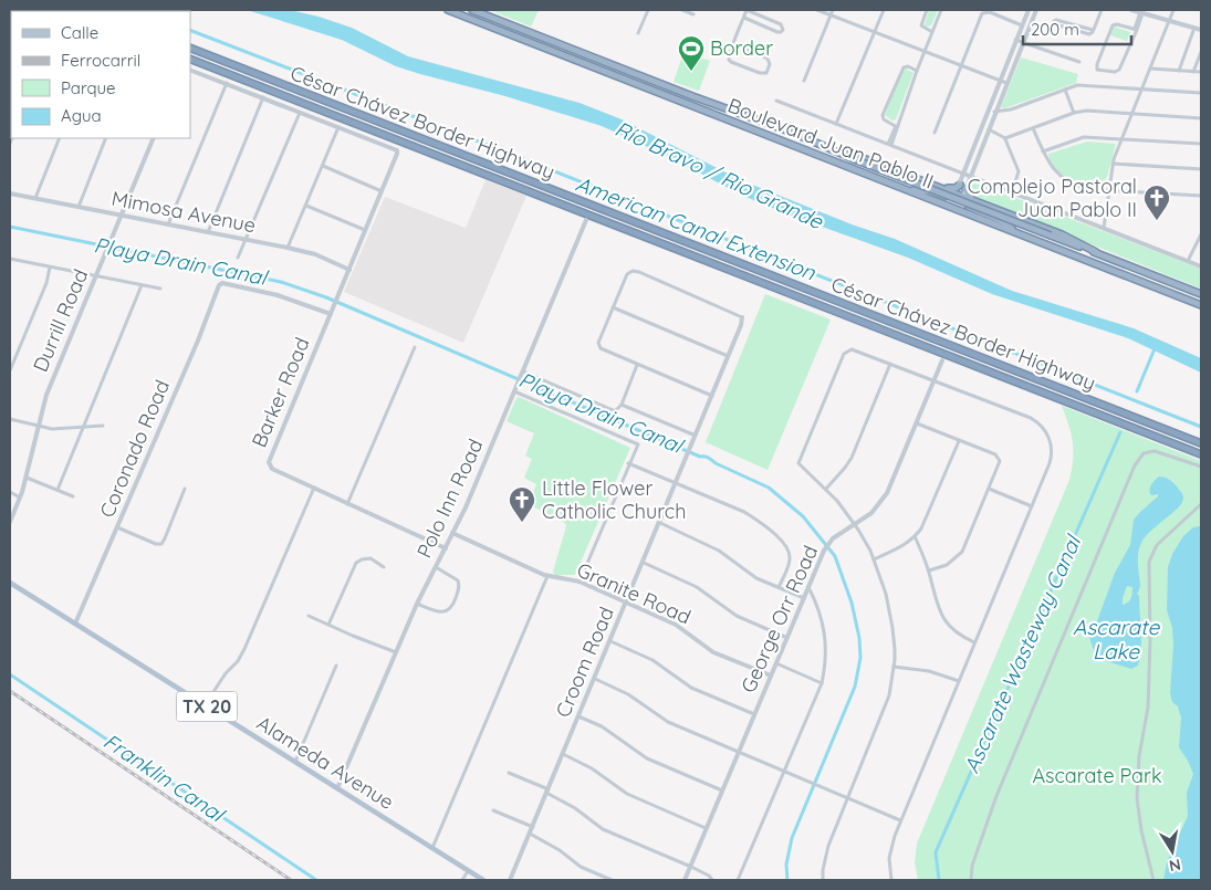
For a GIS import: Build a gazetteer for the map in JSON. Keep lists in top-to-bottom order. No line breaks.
{"streets":{"highway":["César Chávez Border Highway","Boulevard Juan Pablo II"],"main road":["TX 20","Alameda Avenue"],"street":["Mimosa Avenue","Durrill Road","Barker Road","Coronado Road","Polo Inn Road","Granite Road","George Orr Road","Croom Road"]},"crossings":[["Mimosa Avenue","Durrill Road"],["Mimosa Avenue","Barker Road"],["Barker Road","Coronado Road"],["Barker Road","Polo Inn Road"],["Coronado Road","Alameda Avenue"],["Polo Inn Road","Granite Road"],["Polo Inn Road","Alameda Avenue"],["Granite Road","George Orr Road"],["Granite Road","Croom Road"]],"water":["Río Bravo / Rio Grande","American Canal Extension","Playa Drain Canal","Ascarate Lake","Ascarate Wasteway Canal","Franklin Canal"],"parks":["Ascarate Park"],"places":{"sports":["Border"],"church":["Complejo Pastoral Juan Pablo II","Little Flower Catholic Church"]},"legend":["Calle","Ferrocarril","Parque","Agua"],"scale_bar":"200 m","north":"bottom"}
